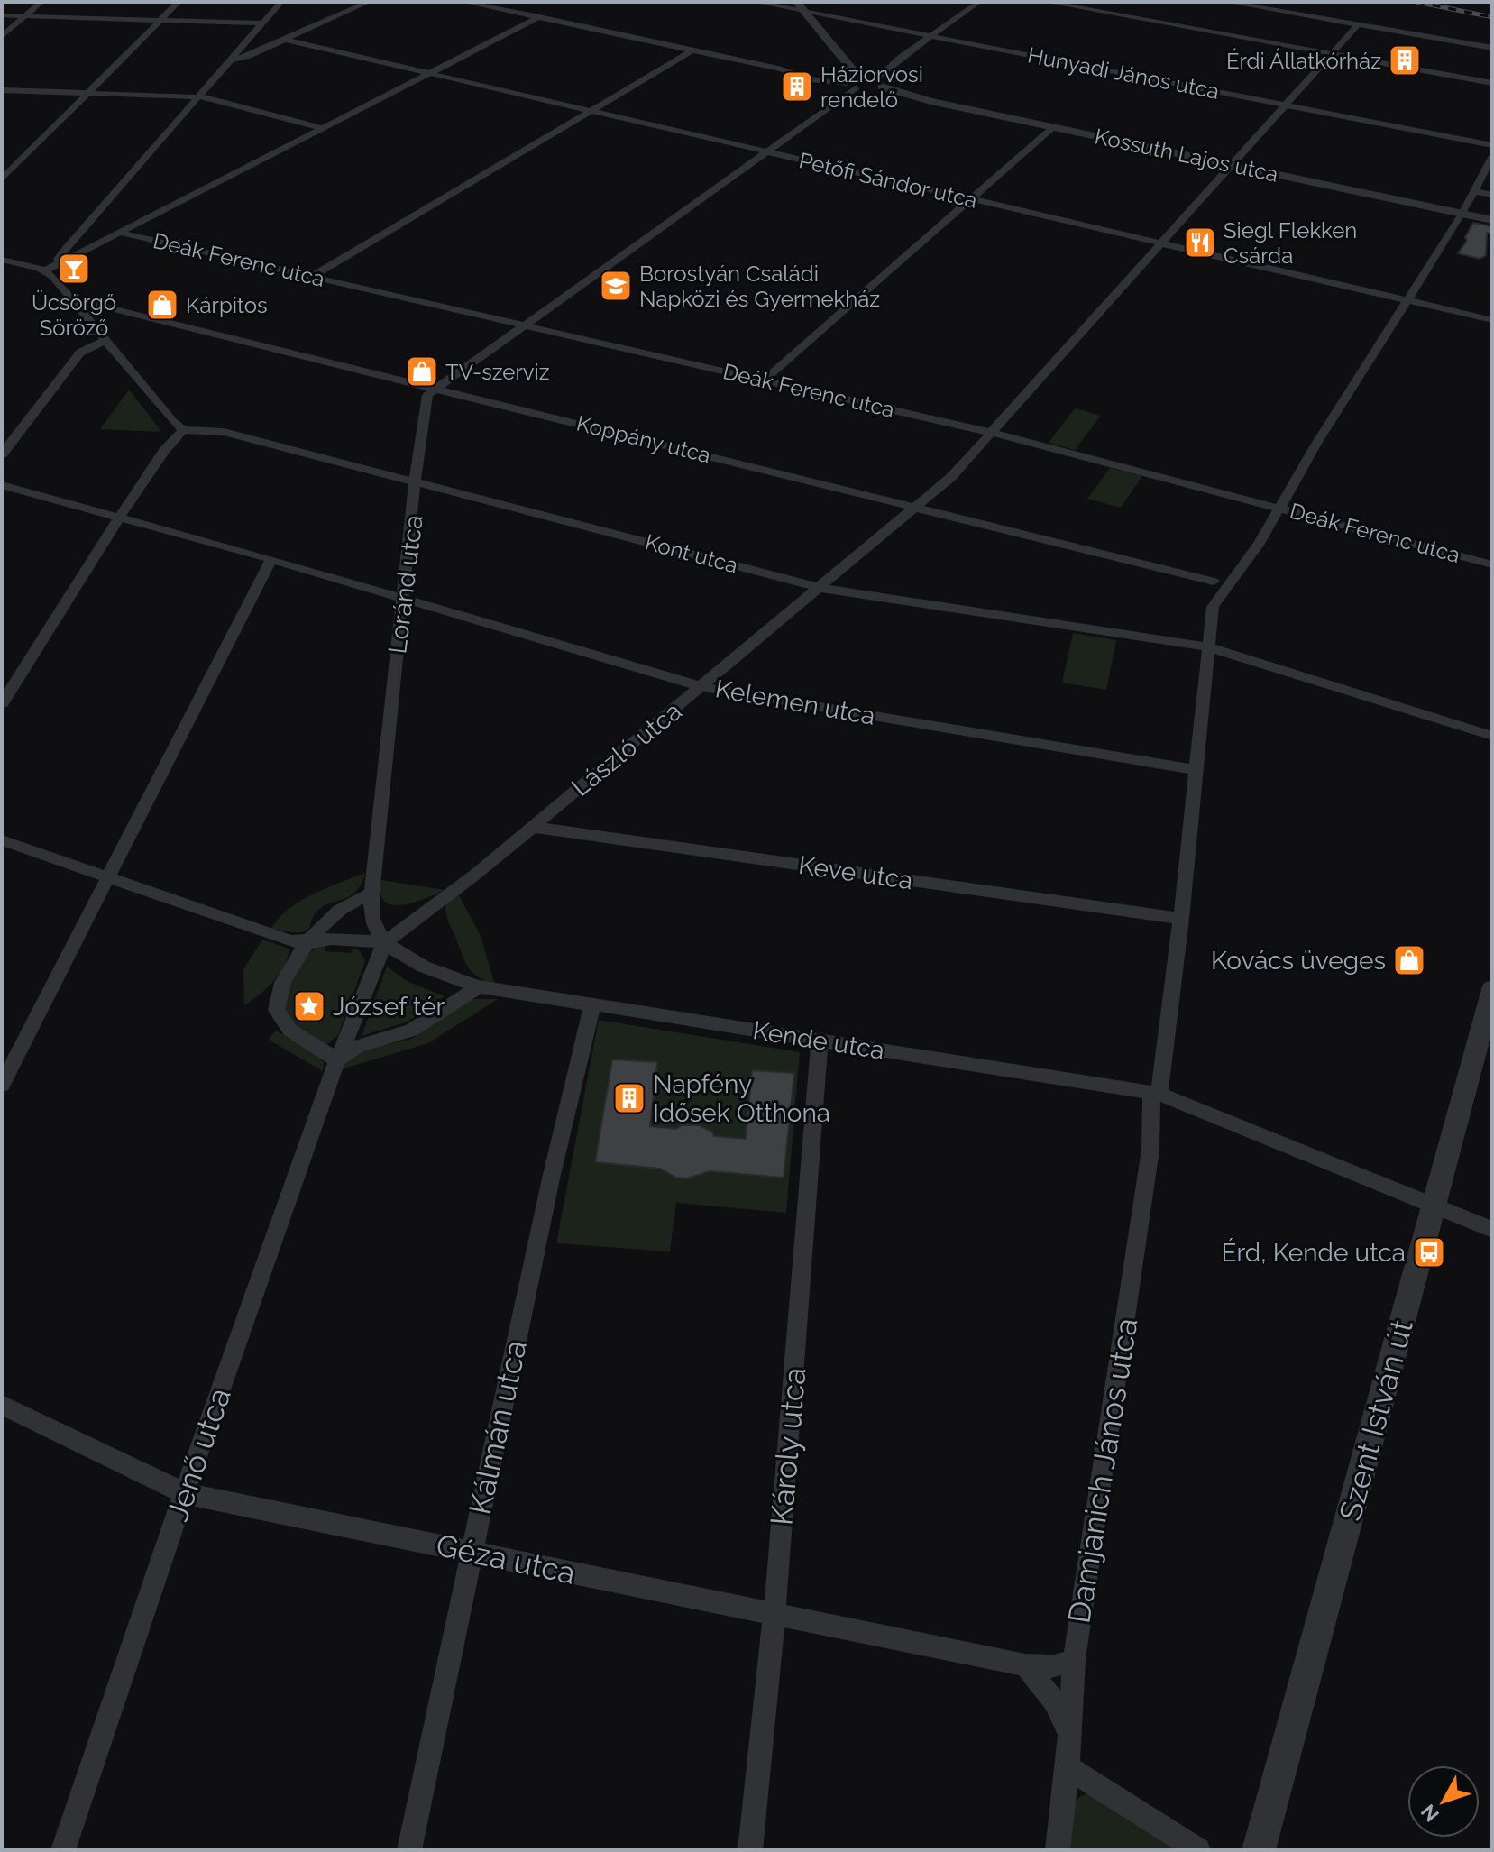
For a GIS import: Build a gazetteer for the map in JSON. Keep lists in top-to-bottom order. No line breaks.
{"streets":{"street":["Hunyadi János utca","Kossuth Lajos utca","Petőfi Sándor utca","Deák Ferenc utca","Koppány utca","Kont utca","Loránd utca","Kelemen utca","László utca","Keve utca","Kende utca","Szent István út","Kálmán utca","Károly utca","Jenő utca","Damjanich János utca","Géza utca"]},"crossings":[["Hunyadi János utca","László utca"],["Kossuth Lajos utca","László utca"],["Kossuth Lajos utca","Damjanich János utca"],["Petőfi Sándor utca","László utca"],["Petőfi Sándor utca","Damjanich János utca"],["Deák Ferenc utca","László utca"],["Deák Ferenc utca","Damjanich János utca"],["Koppány utca","Loránd utca"],["Koppány utca","László utca"],["Koppány utca","Damjanich János utca"],["Kont utca","Loránd utca"],["Kont utca","László utca"],["Kont utca","Damjanich János utca"],["Loránd utca","Kelemen utca"],["Kelemen utca","László utca"],["Kelemen utca","Damjanich János utca"],["László utca","Keve utca"],["Keve utca","Damjanich János utca"],["Kende utca","Szent István út"],["Kende utca","Kálmán utca"],["Kende utca","Károly utca"],["Kende utca","Damjanich János utca"],["Kálmán utca","Géza utca"],["Károly utca","Géza utca"],["Jenő utca","Géza utca"],["Damjanich János utca","Géza utca"]],"places":{"building":["Érdi Állatkórház","Háziorvosi rendelő","Napfény Idősek Otthona"],"restaurant":["Siegl Flekken Csárda"],"bar":["Ücsörgő Söröző"],"school or university":["Borostyán Családi Napközi és Gyermekház"],"shop":["Kárpitos","TV-szerviz","Kovács üveges"],"place":["József tér"],"bus stop":["Érd, Kende utca"]},"north":"bottom left"}
